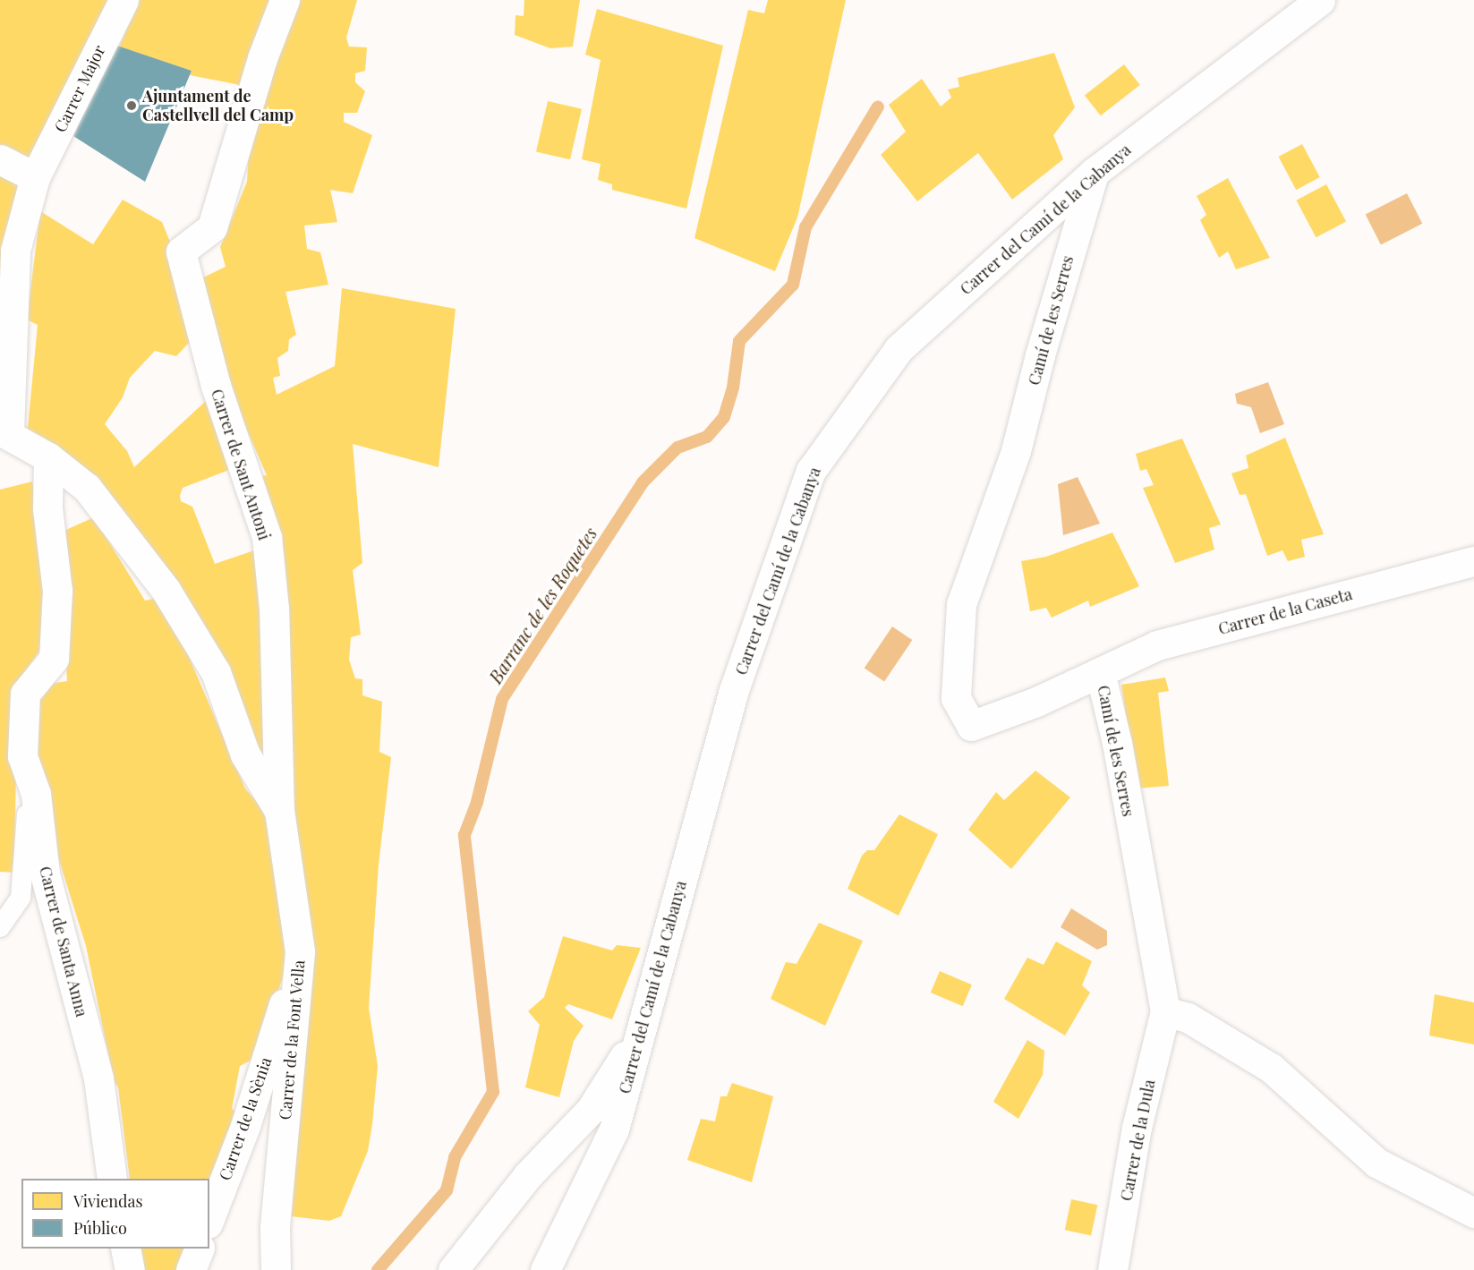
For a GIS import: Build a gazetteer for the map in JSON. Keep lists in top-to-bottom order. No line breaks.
{"streets":{"street":["Carrer Major","Carrer del Camí de la Cabanya","Camí de les Serres","Carrer de Sant Antoni","Carrer de la Caseta","Carrer de Santa Anna","Carrer de la Font Vella","Carrer de la Sènia","Carrer de la Dula"]},"crossings":[["Carrer del Camí de la Cabanya","Camí de les Serres"],["Camí de les Serres","Carrer de la Caseta"],["Camí de les Serres","Carrer de la Dula"],["Carrer de Sant Antoni","Carrer de la Font Vella"],["Carrer de la Font Vella","Carrer de la Sènia"]],"water":["Barranc de les Roquetes"],"places":["Ajuntament de Castellvell del Camp"],"legend":["Viviendas","Público"]}
